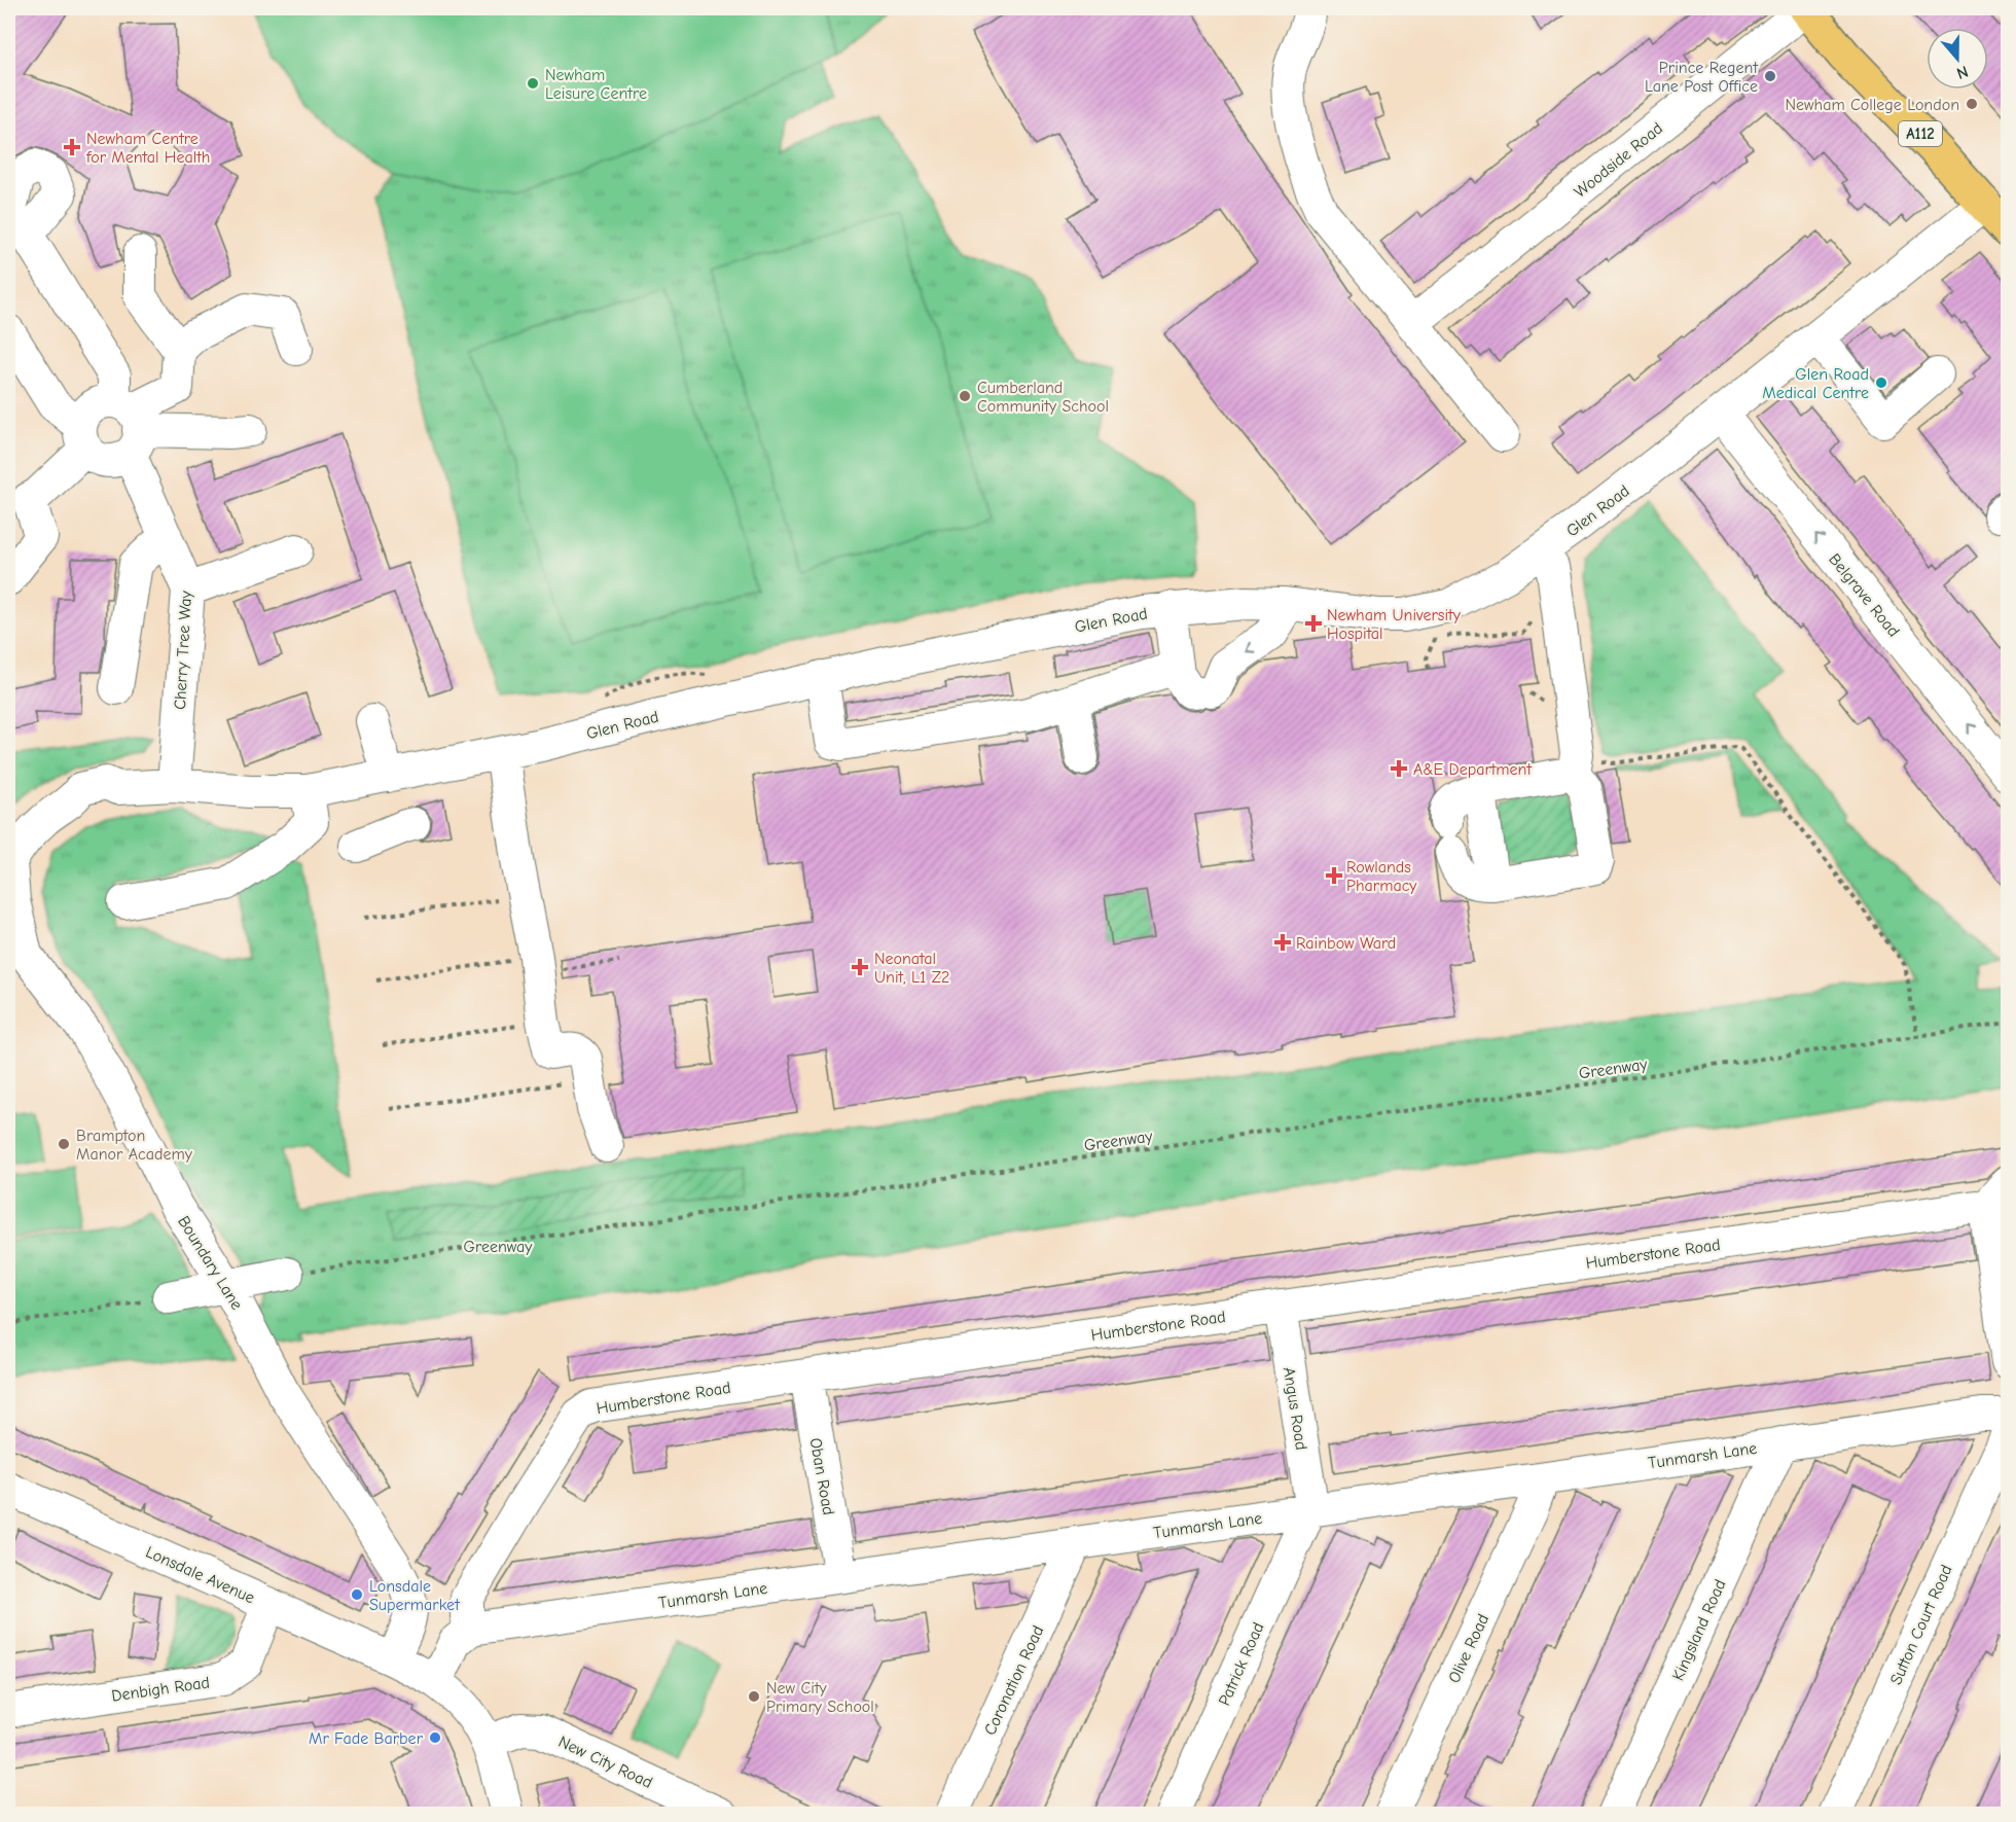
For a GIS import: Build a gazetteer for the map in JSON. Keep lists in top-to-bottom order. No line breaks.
{"streets":{"main road":["A112"],"street":["Woodside Road","Glen Road","Belgrave Road","Cherry Tree Way","Humberstone Road","Boundary Lane","Angus Road","Tunmarsh Lane","Oban Road","Lonsdale Avenue","Sutton Court Road","Kingsland Road","Olive Road","Patrick Road","Coronation Road","Denbigh Road","New City Road"],"path":["Greenway"]},"crossings":[["A112","Woodside Road"],["A112","Glen Road"],["Glen Road","Belgrave Road"],["Glen Road","Cherry Tree Way"],["Glen Road","Boundary Lane"],["Humberstone Road","Angus Road"],["Humberstone Road","Tunmarsh Lane"],["Humberstone Road","Oban Road"],["Boundary Lane","Lonsdale Avenue"],["Angus Road","Tunmarsh Lane"],["Angus Road","Patrick Road"],["Tunmarsh Lane","Oban Road"],["Tunmarsh Lane","Kingsland Road"],["Tunmarsh Lane","Olive Road"],["Tunmarsh Lane","Patrick Road"],["Tunmarsh Lane","Coronation Road"],["Lonsdale Avenue","Denbigh Road"],["Lonsdale Avenue","New City Road"]],"one_way":["Belgrave Road"],"parks":["Greenway"],"places":{"other":["Prince Regent Lane Post Office","Newham Leisure Centre","Newham College London","Glen Road Medical Centre","Cumberland Community School","Brampton Manor Academy","Lonsdale Supermarket","New City Primary School","Mr Fade Barber"],"health":["Newham Centre for Mental Health","Newham University Hospital","A&E Department","Rowlands Pharmacy","Rainbow Ward","Neonatal Unit, L1 Z2"]},"north":"bottom"}
